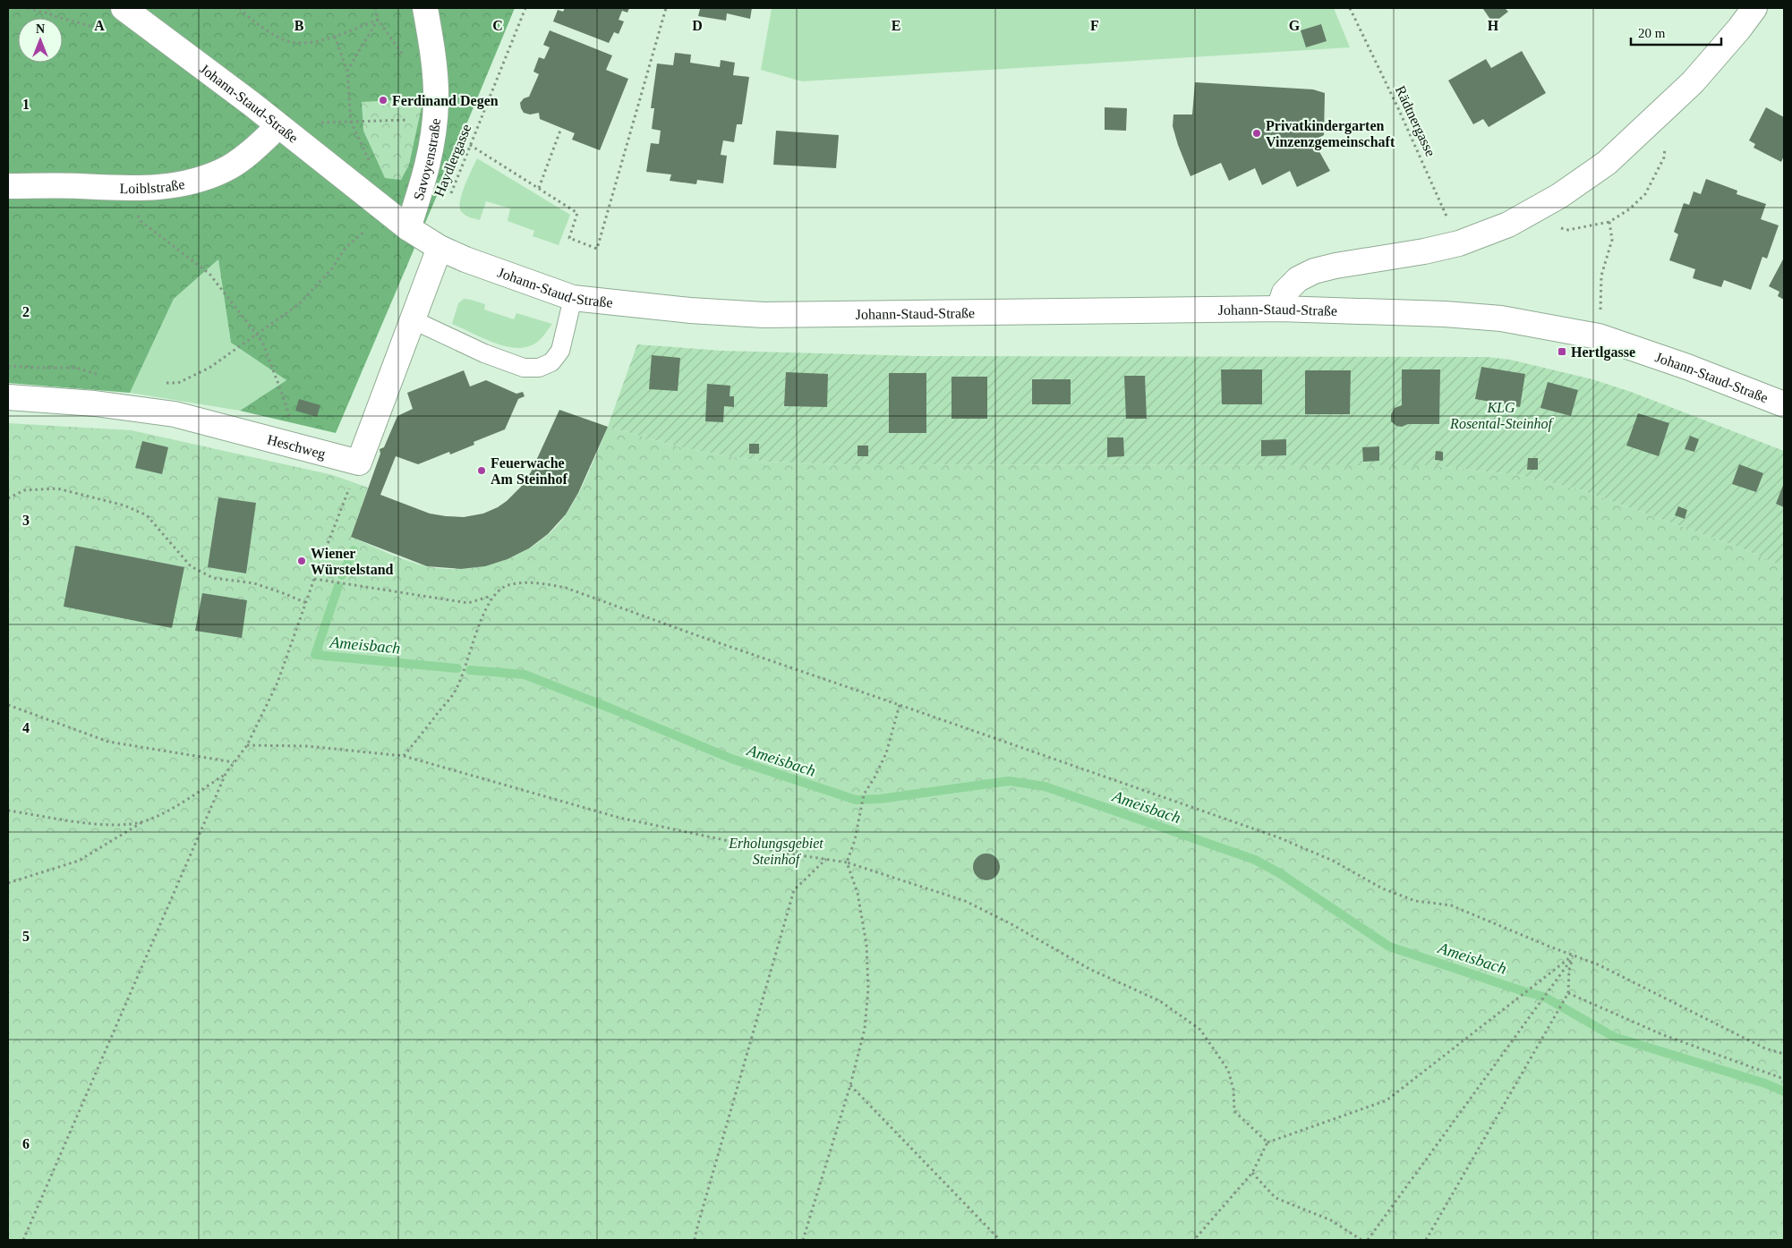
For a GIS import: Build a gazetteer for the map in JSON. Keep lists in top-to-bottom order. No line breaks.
{"streets":{"street":["Johann-Staud-Straße","Savoyenstraße","Loiblstraße","Heschweg"],"path":["Rädtnergasse","Haydlergasse"]},"crossings":[["Johann-Staud-Straße","Savoyenstraße"],["Johann-Staud-Straße","Loiblstraße"]],"water":["Ameisbach"],"parks":["KLG Rosental-Steinhof","Erholungsgebiet Steinhof"],"places":{"other":["Ferdinand Degen","Privatkindergarten Vinzenzgemeinschaft","Feuerwache Am Steinhof","Wiener Würstelstand"],"transit":["Hertlgasse"]},"scale_bar":"20 m","north":"top","grid":{"columns":["A","B","C","D","E","F","G","H"],"rows":["1","2","3","4","5","6"]}}
